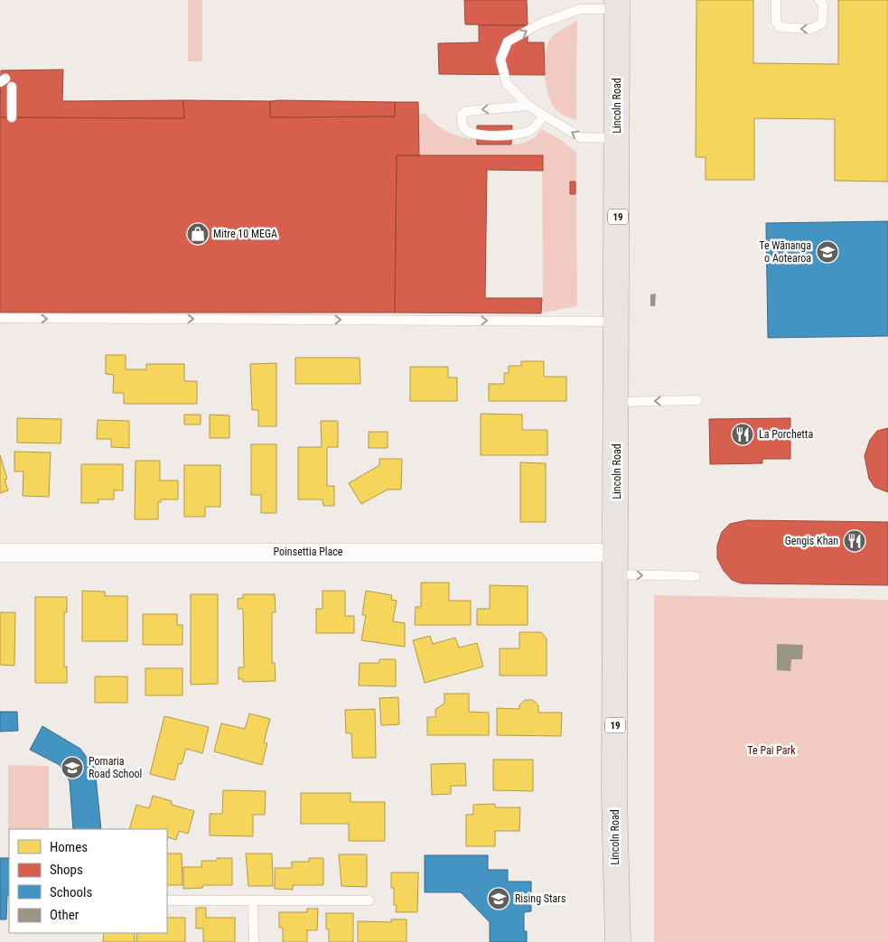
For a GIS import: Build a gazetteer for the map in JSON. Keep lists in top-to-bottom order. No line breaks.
{"streets":{"main road":["Lincoln Road","19"],"street":["Poinsettia Place"]},"crossings":[["Lincoln Road","Poinsettia Place"]],"parks":["Te Pai Park"],"places":{"shop":["Mitre 10 MEGA"],"school or university":["Te Wānanga o Aotearoa","Pomaria Road School","Rising Stars"],"restaurant":["La Porchetta","Gengis Khan"]},"legend":["Homes","Shops","Schools","Other"]}
